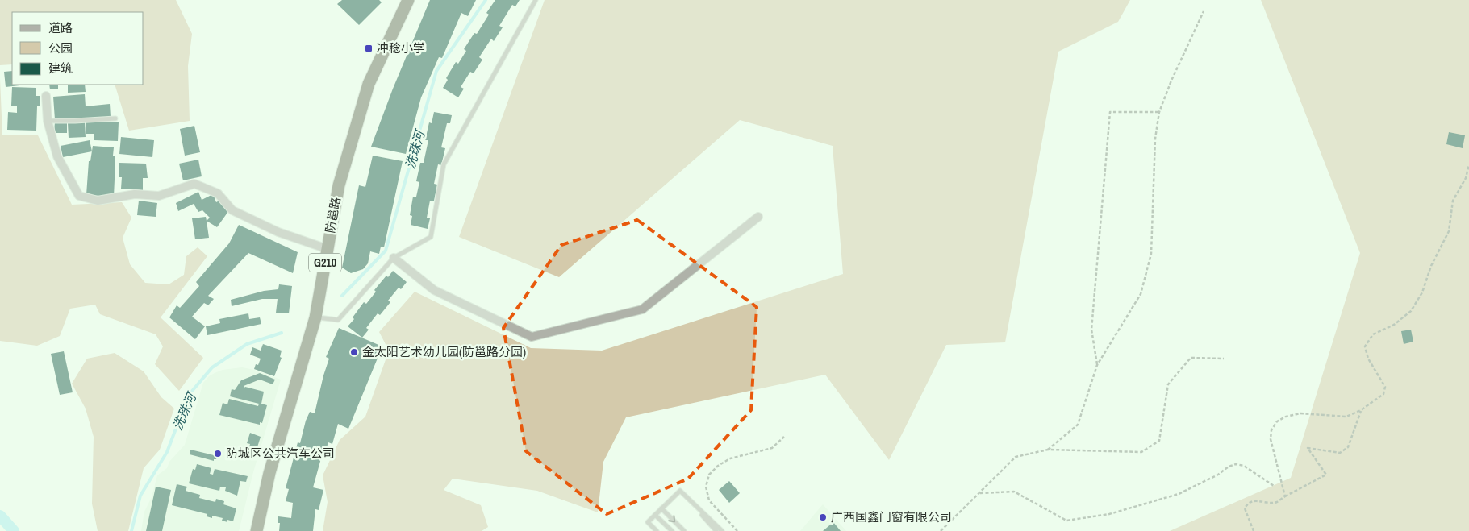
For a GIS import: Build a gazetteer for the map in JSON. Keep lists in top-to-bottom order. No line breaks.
{"streets":{"highway":["防邕路","G210"]},"water":["洗珠河"],"places":{"transit":["冲稔小学"],"other":["金太阳艺术幼儿园(防邕路分园)","防城区公共汽车公司","广西国鑫门窗有限公司"]},"legend":["道路","公园","建筑"]}
